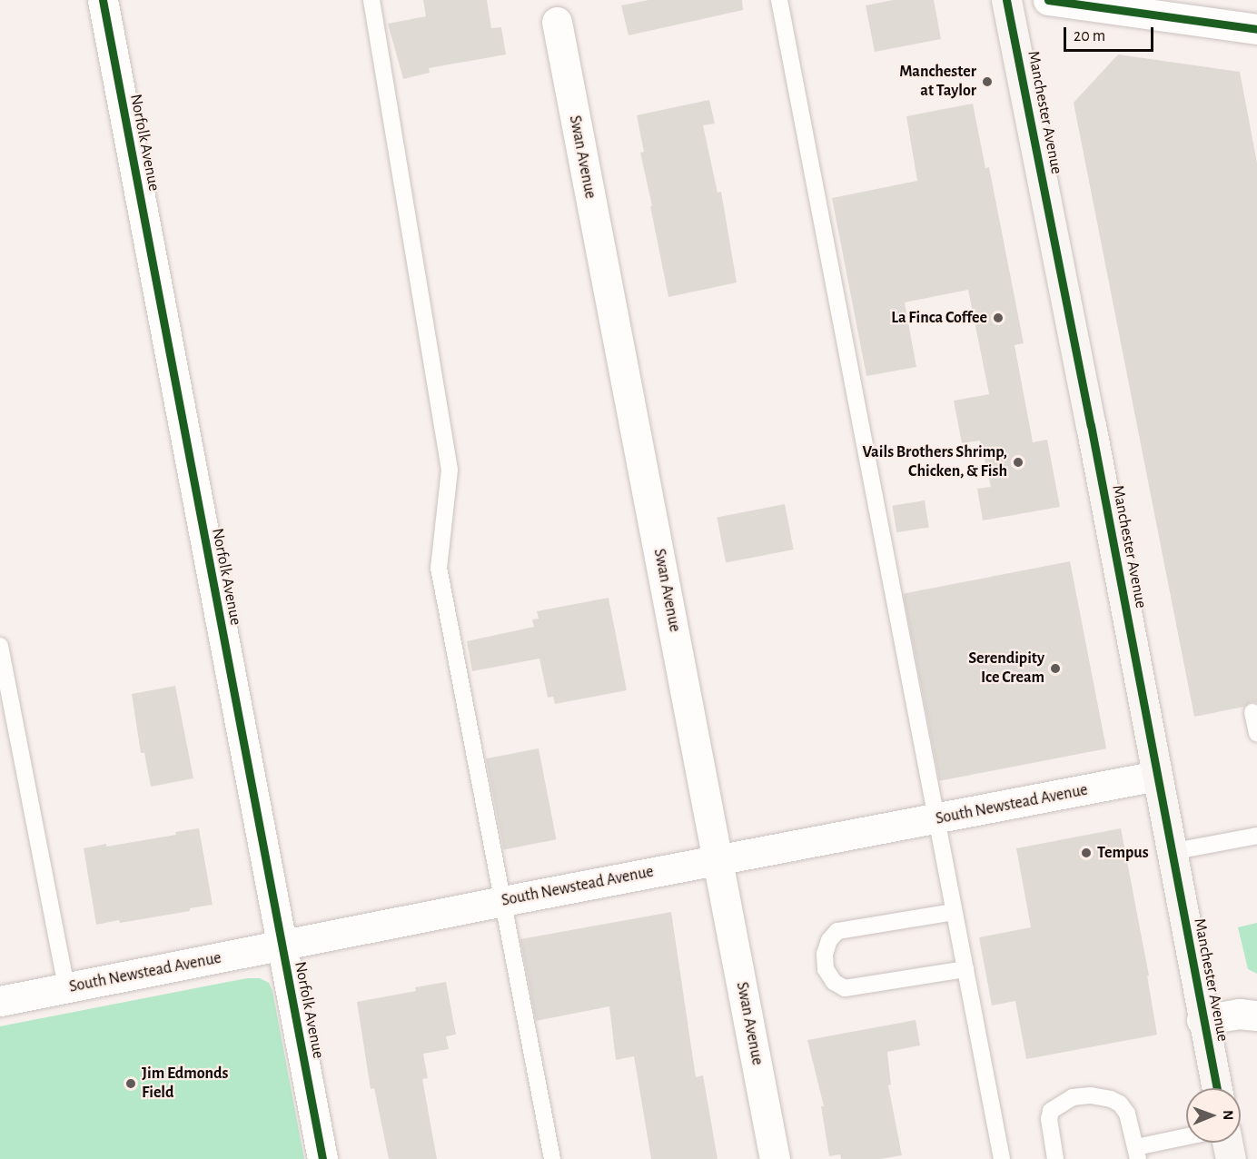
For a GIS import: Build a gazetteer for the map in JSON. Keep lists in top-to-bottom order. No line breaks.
{"streets":{"main road":["Manchester Avenue"],"street":["Norfolk Avenue","Swan Avenue","South Newstead Avenue"]},"crossings":[["Manchester Avenue","South Newstead Avenue"],["Norfolk Avenue","South Newstead Avenue"],["Swan Avenue","South Newstead Avenue"]],"places":["Manchester at Taylor","La Finca Coffee","Vails Brothers Shrimp, Chicken, & Fish","Serendipity Ice Cream","Tempus","Jim Edmonds Field"],"scale_bar":"20 m","north":"right"}
